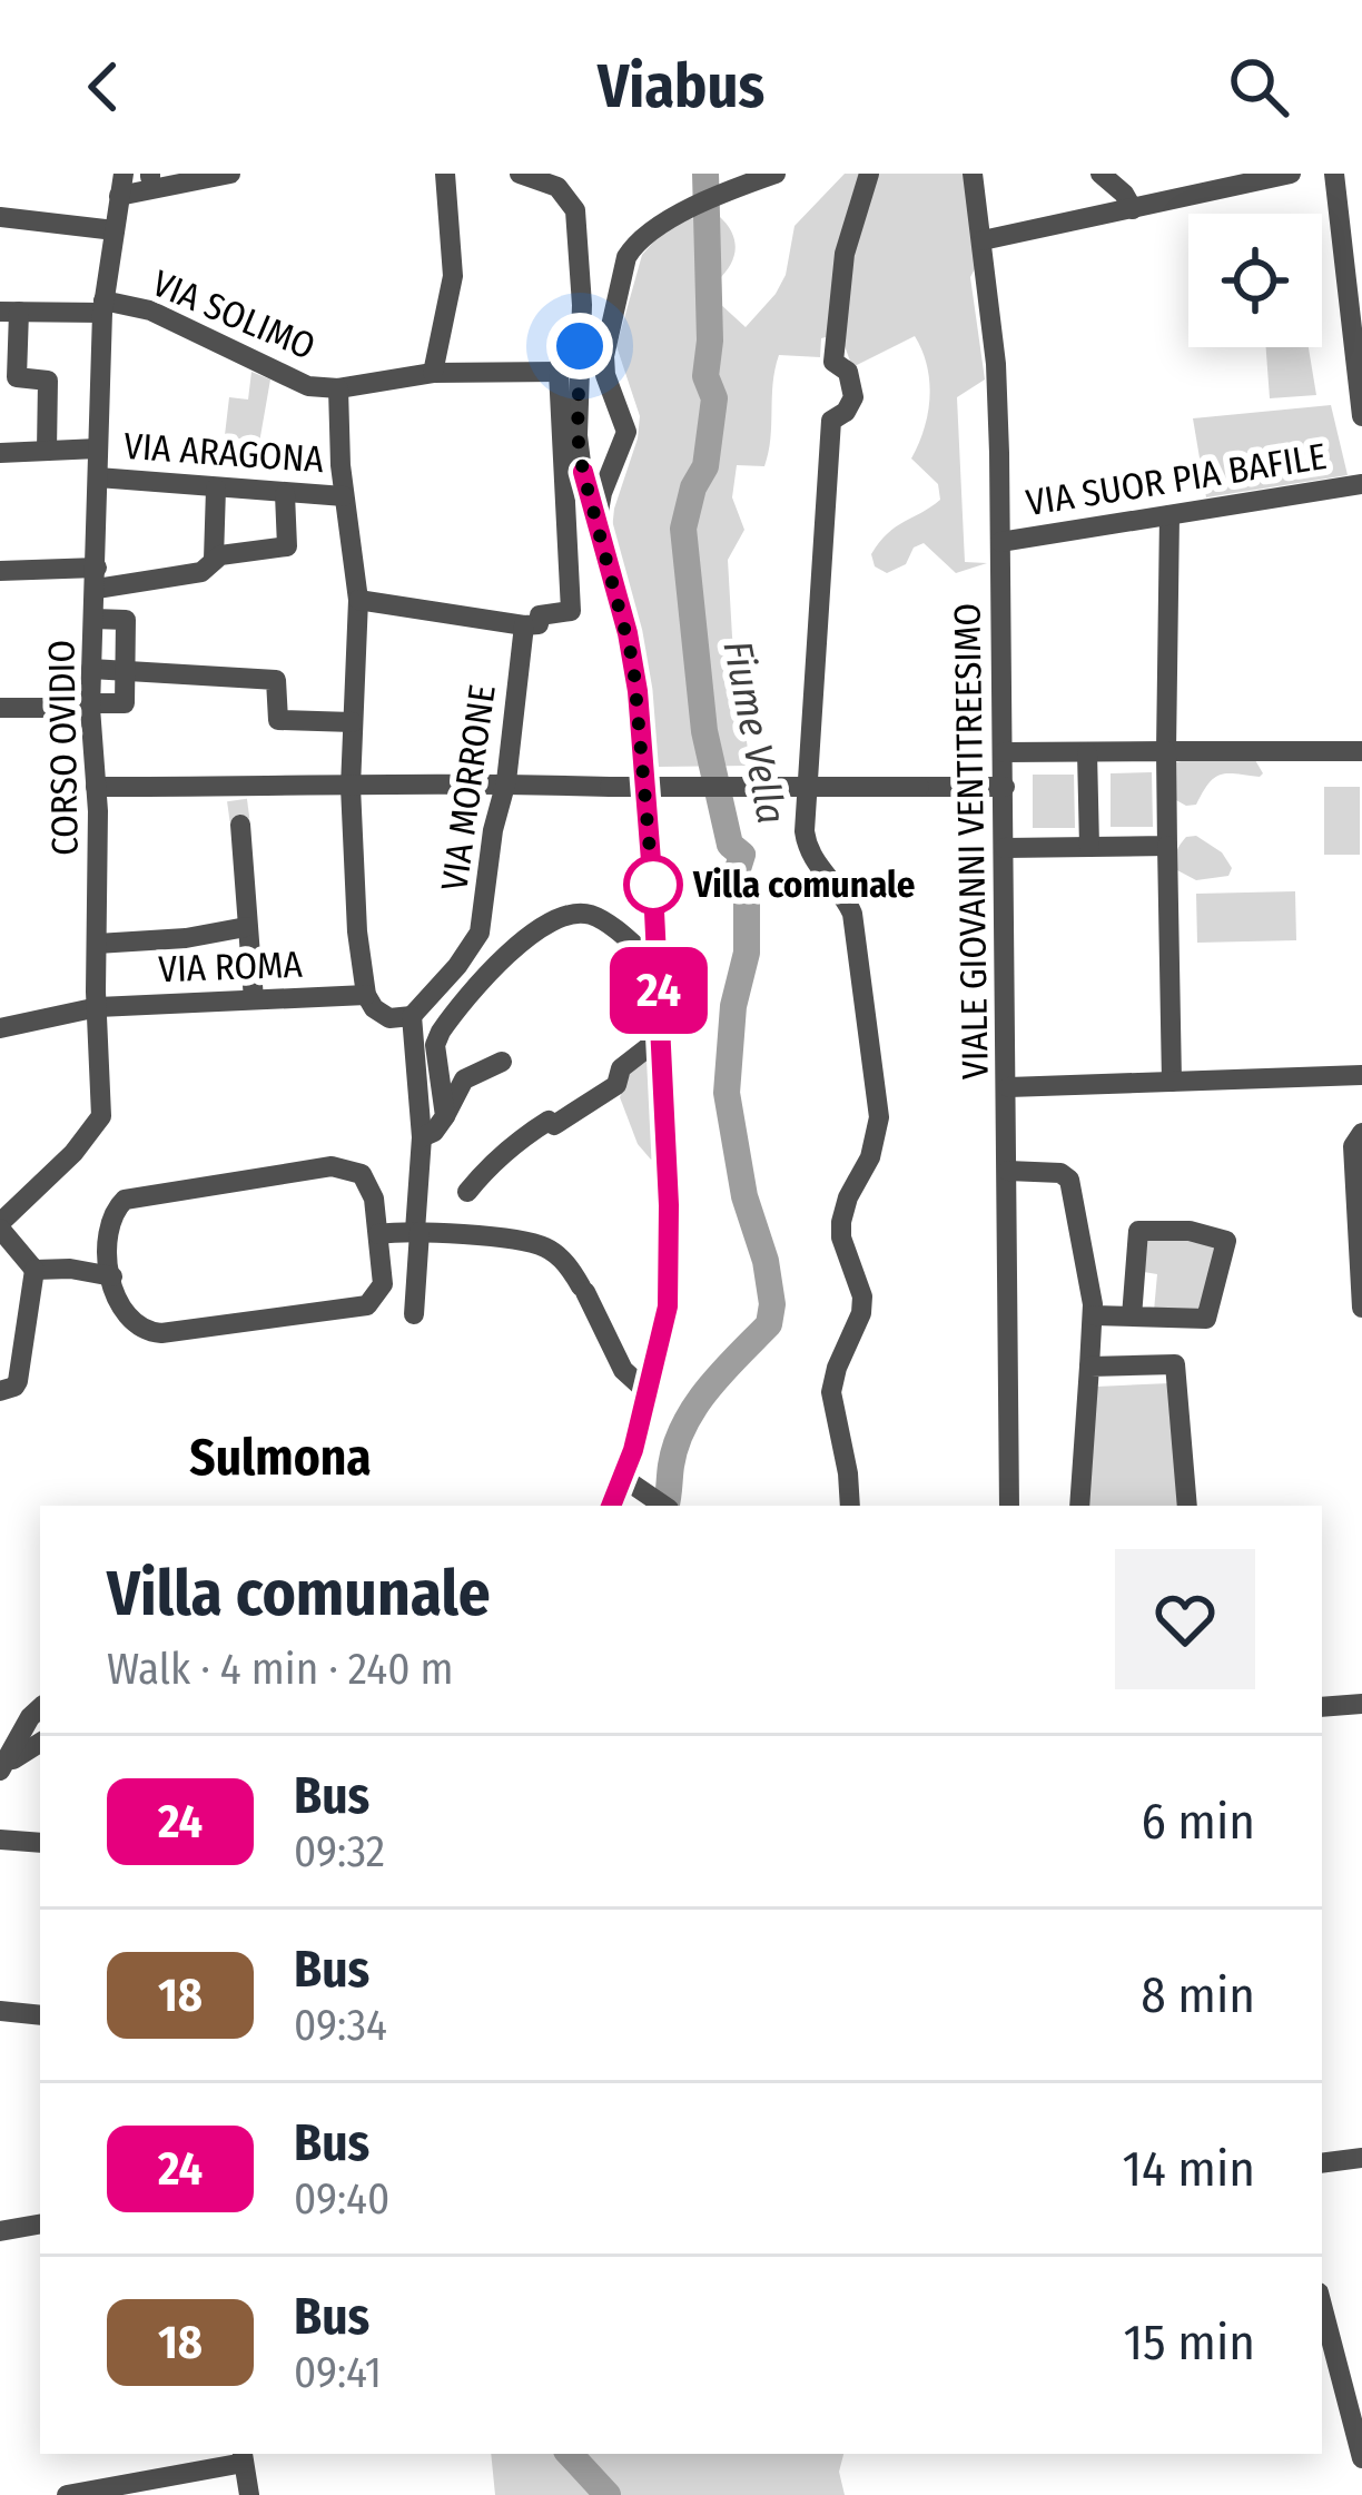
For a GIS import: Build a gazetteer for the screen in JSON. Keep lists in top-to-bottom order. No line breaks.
{"streets":{"street":["VIA SOLIMO","VIA ARAGONA","VIA SUOR PIA BAFILE","CORSO OVIDIO","VIA MORRONE","VIALE GIOVANNI VENTITREESIMO","VIA ROMA"]},"crossings":[["VIA SOLIMO","CORSO OVIDIO"],["VIA ARAGONA","CORSO OVIDIO"],["VIA SUOR PIA BAFILE","VIALE GIOVANNI VENTITREESIMO"],["CORSO OVIDIO","VIA ROMA"]],"districts":["Sulmona"],"water":["Fiume Vella"],"places":["Villa comunale"],"lines":["bus line 24"],"page":{"header":"Viabus","on_map":"24","heading":["Villa comunale","Walk · 4 min · 240 m"],"list":[{"mark":"24","name":"Bus","note":"09:32","value":"6 min"},{"mark":"18","name":"Bus","note":"09:34","value":"8 min"},{"mark":"24","name":"Bus","note":"09:40","value":"14 min"},{"mark":"18","name":"Bus","note":"09:41","value":"15 min"}]}}
